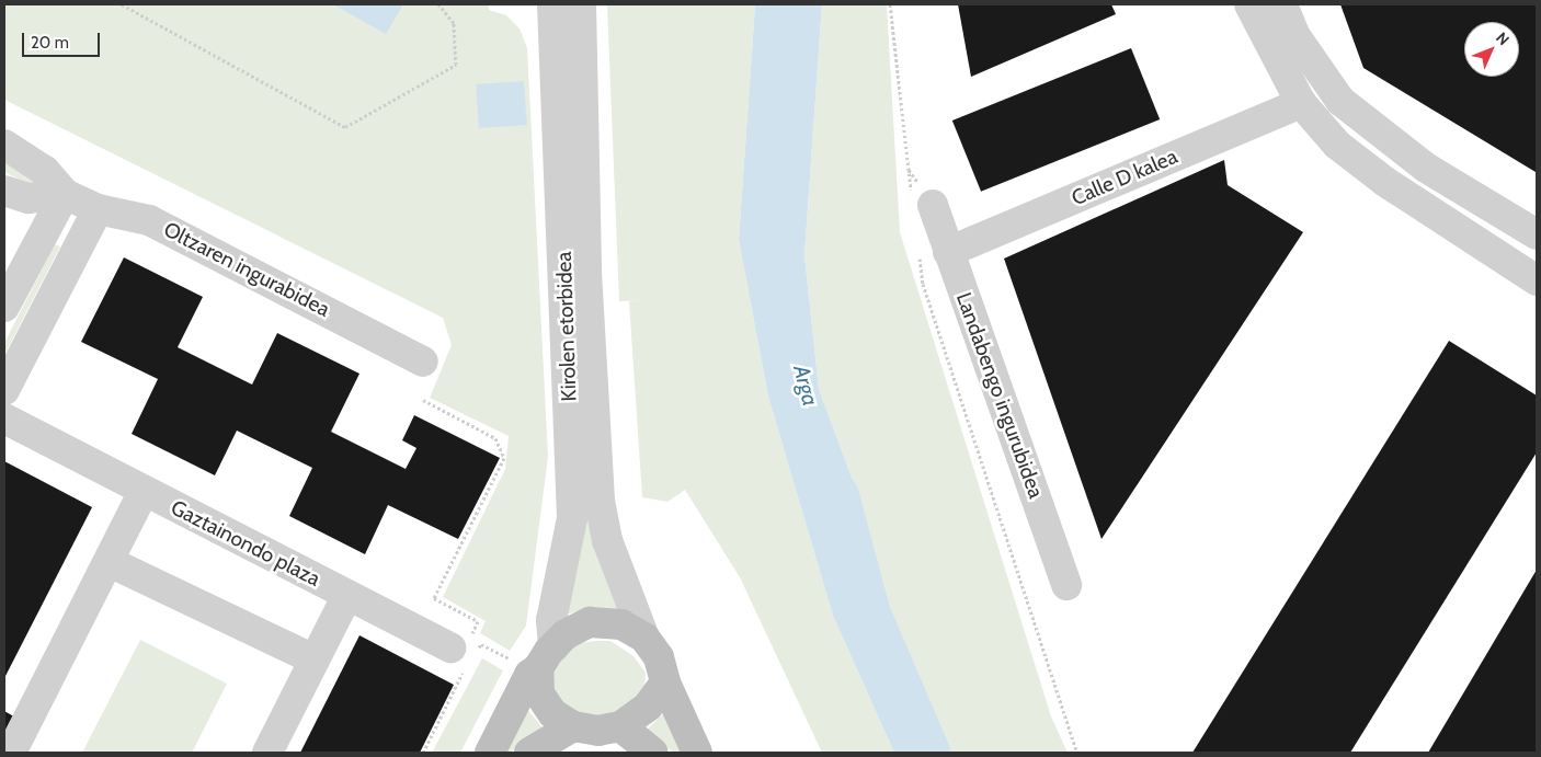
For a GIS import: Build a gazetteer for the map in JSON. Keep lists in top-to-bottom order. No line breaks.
{"streets":{"street":["Calle D kalea","Oltzaren ingurabidea","Kirolen etorbidea","Landabengo ingurubidea","Gaztainondo plaza"]},"crossings":[["Calle D kalea","Landabengo ingurubidea"]],"water":["Arga"],"scale_bar":"20 m","north":"top right"}
